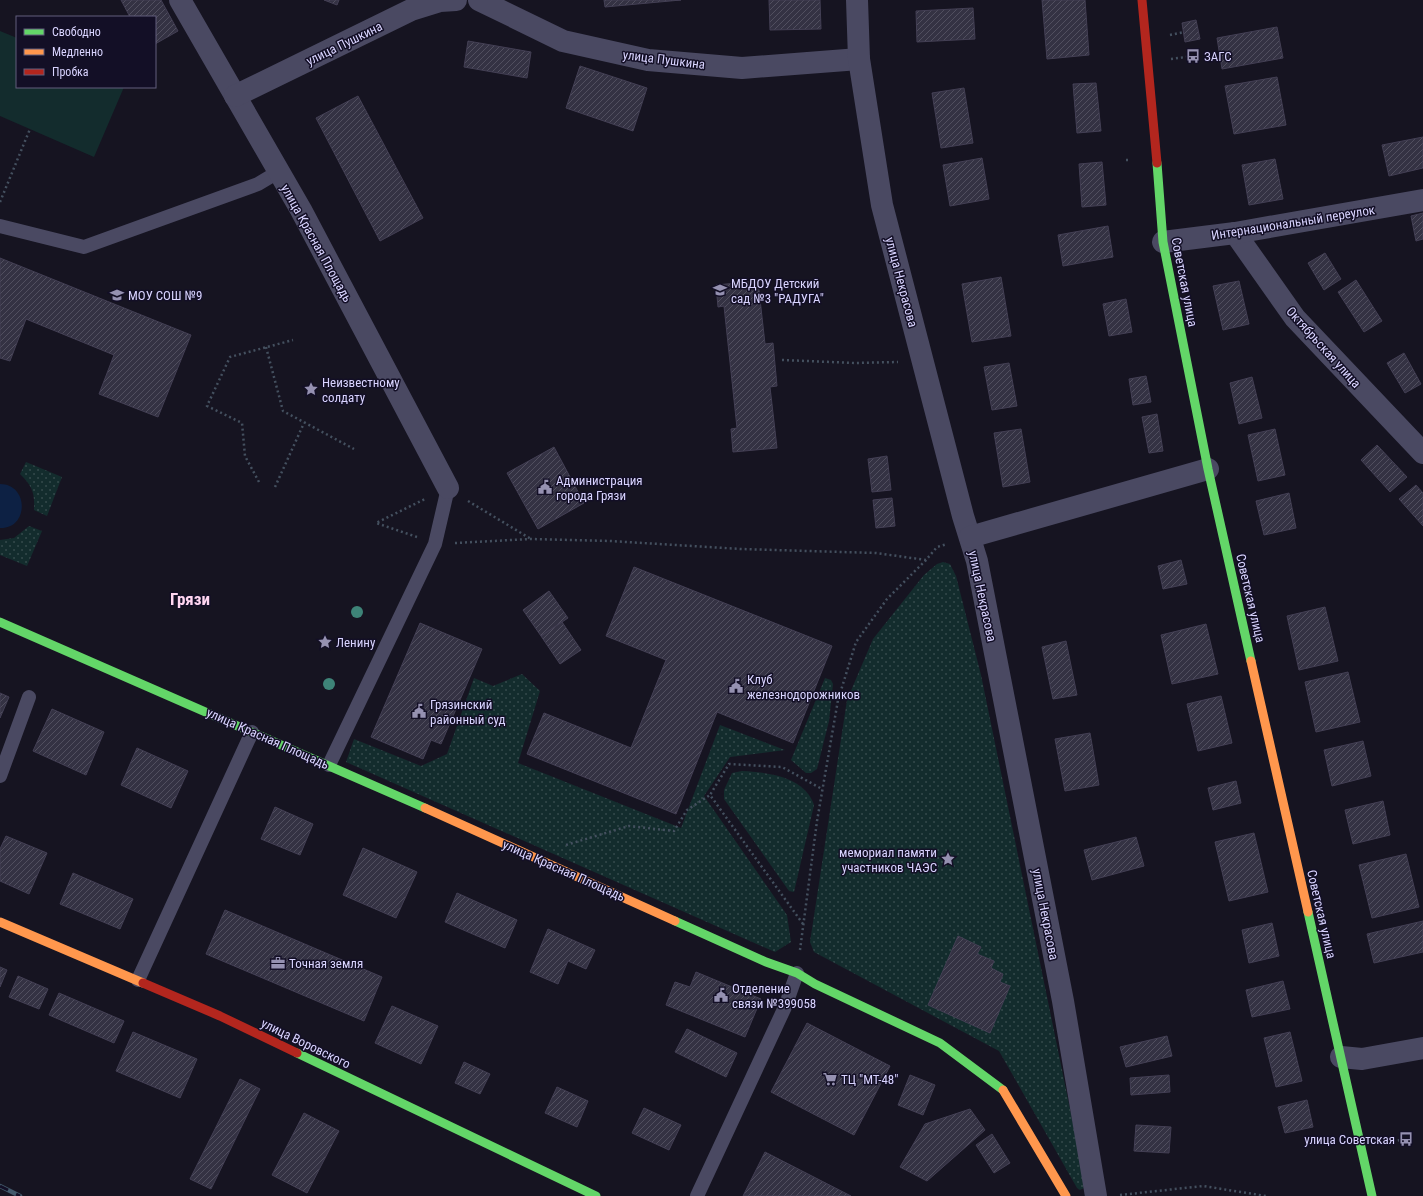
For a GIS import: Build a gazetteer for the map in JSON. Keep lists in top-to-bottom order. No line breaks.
{"streets":{"main road":["улица Красная Площадь","Советская улица","улица Воровского"],"street":["улица Пушкина","Интернациональный переулок","улица Некрасова","Октябрьская улица"]},"crossings":[["улица Пушкина","улица Красная Площадь"],["улица Пушкина","улица Некрасова"],["Интернациональный переулок","Советская улица"],["Интернациональный переулок","Октябрьская улица"]],"districts":["Грязи"],"places":{"bus stop":["ЗАГС","улица Советская"],"school or university":["МБДОУ Детский сад №3 \"РАДУГА\"","МОУ СОШ №9"],"place":["Неизвестному солдату","Ленину","мемориал памяти участников ЧАЭС"],"public building":["Администрация города Грязи","Клуб железнодорожников","Грязинский районный суд","Отделение связи №399058"],"office":["Точная земля"],"supermarket":["ТЦ \"МТ-48\""]},"legend":["Свободно","Медленно","Пробка"]}
